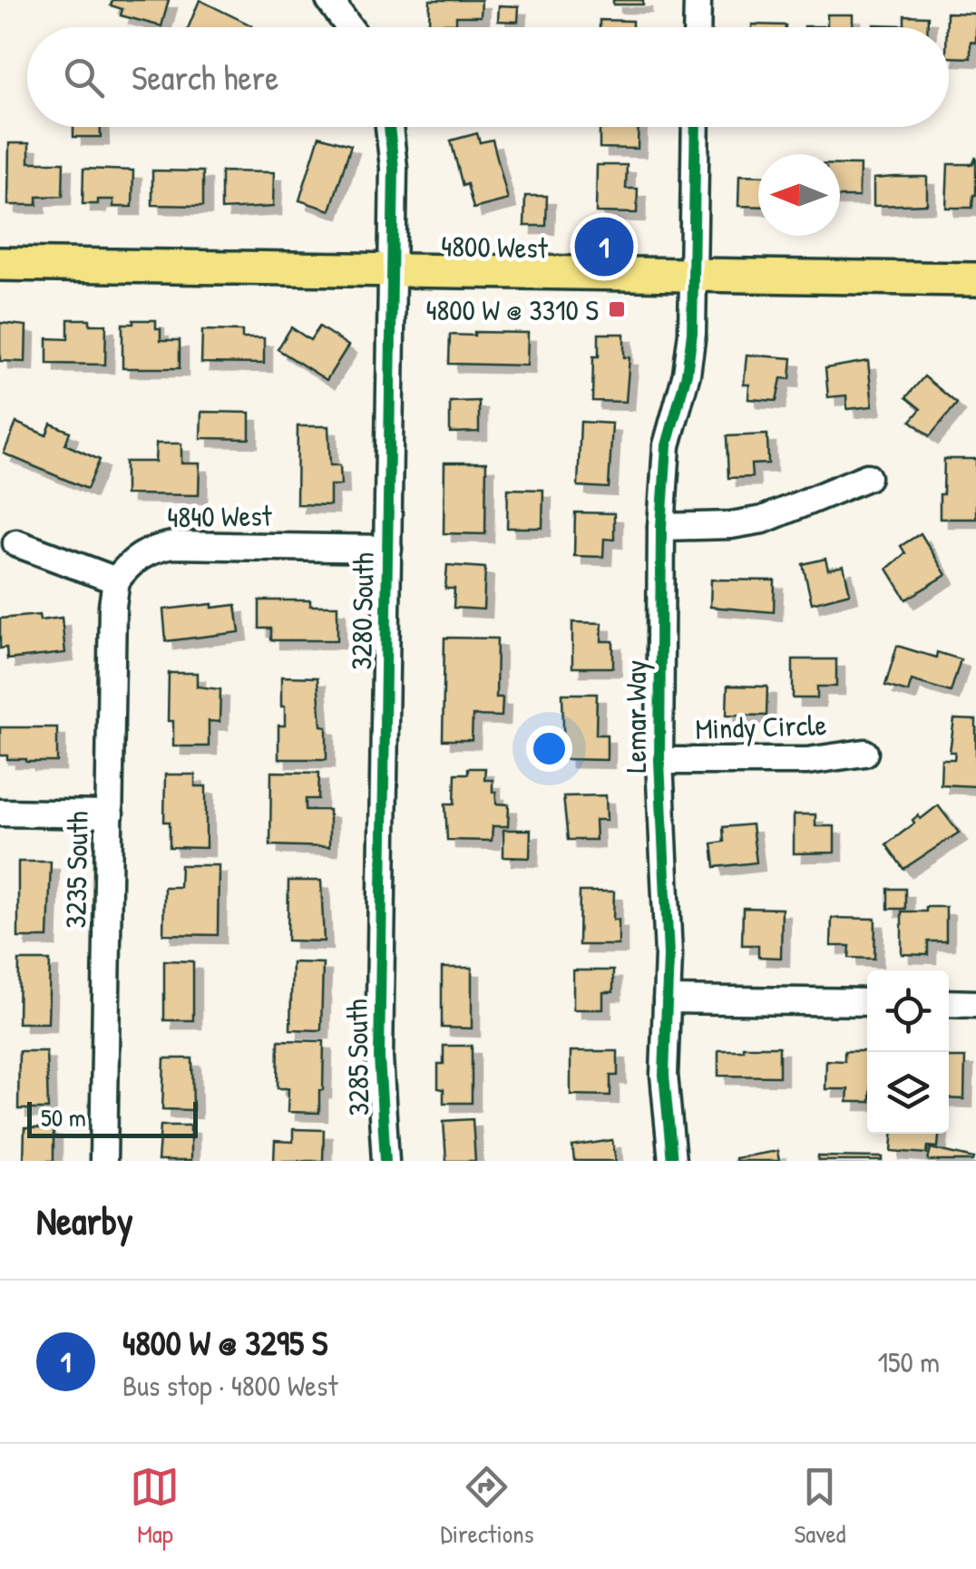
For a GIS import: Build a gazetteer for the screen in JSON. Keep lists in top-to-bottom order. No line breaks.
{"streets":{"main road":["4800 West"],"street":["4840 West","3280 South","Lemar Way","Mindy Circle","3235 South","3285 South"]},"crossings":[["4800 West","3280 South"],["4800 West","Lemar Way"],["4840 West","3280 South"],["4840 West","3235 South"],["3280 South","3285 South"],["Lemar Way","Mindy Circle"]],"places":{"transit":["4800 W @ 3310 S"]},"scale_bar":"50 m","north":"left","page":{"search":"Search here","pins":"1","scale":"50 m","heading":"Nearby","list":[{"mark":"1","name":"4800 W @ 3295 S","note":"Bus stop · 4800 West","value":"150 m"}],"nav":["Map","Directions","Saved"]}}
